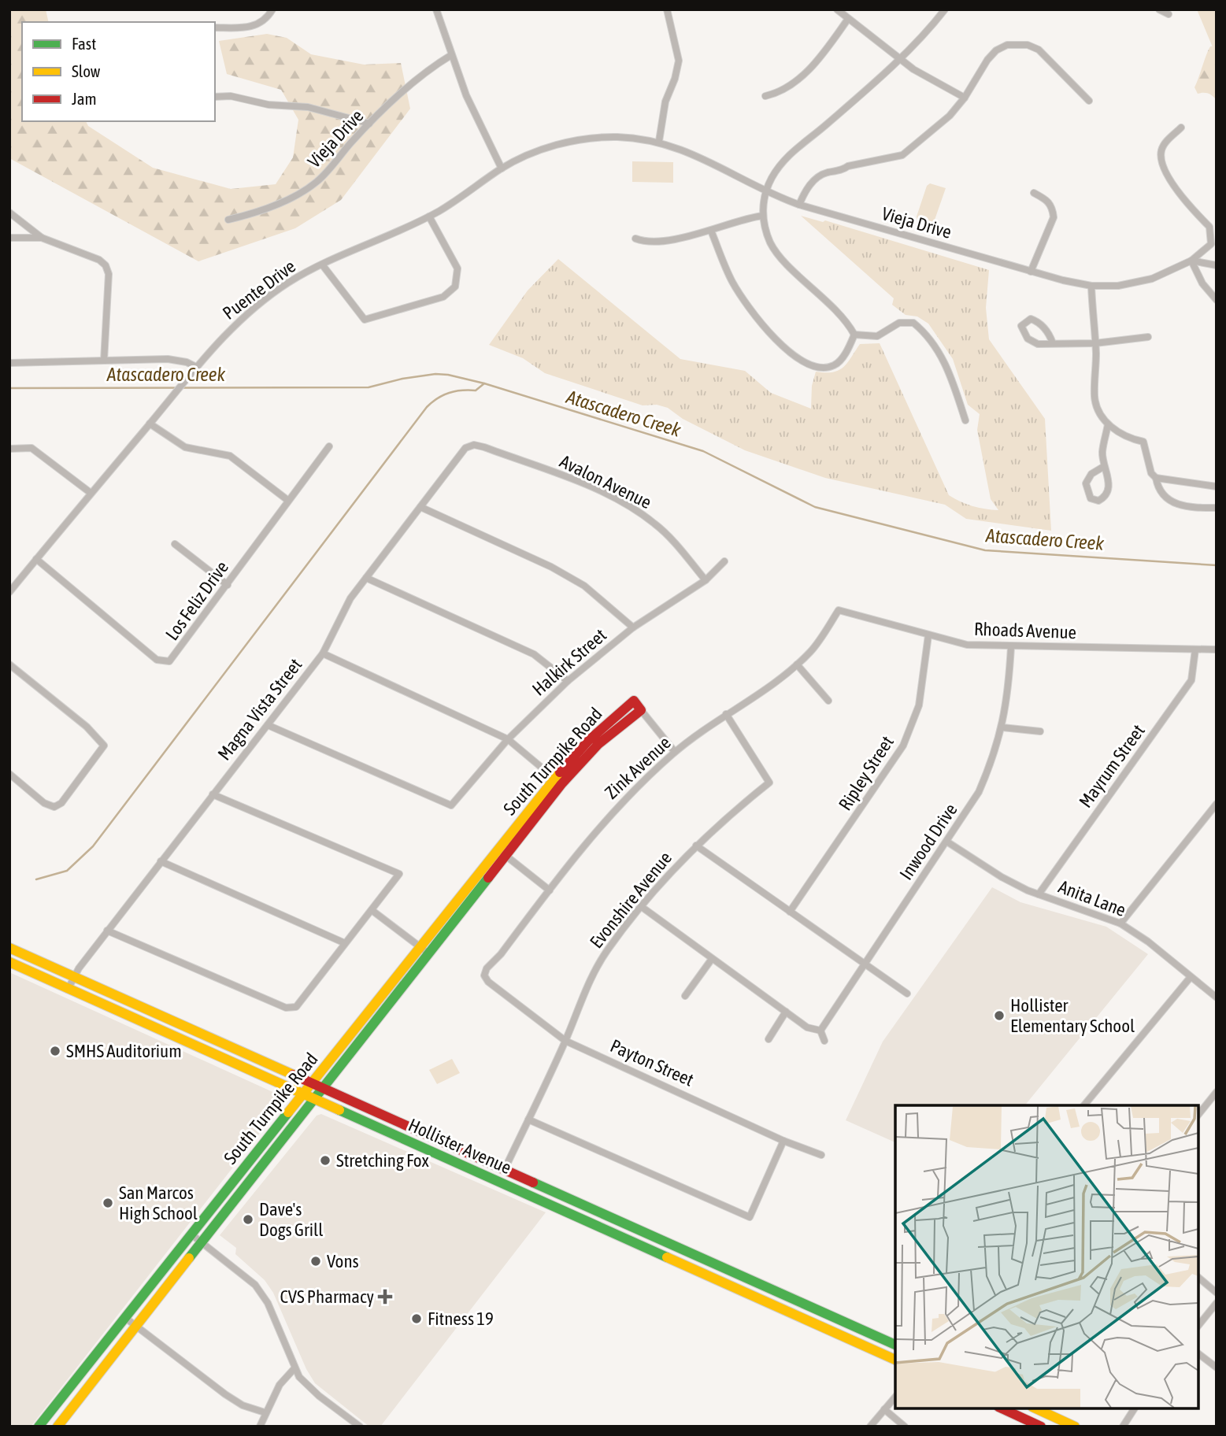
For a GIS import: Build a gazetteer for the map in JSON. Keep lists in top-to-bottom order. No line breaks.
{"streets":{"main road":["South Turnpike Road","Hollister Avenue"],"street":["Vieja Drive","Puente Drive","Avalon Avenue","Los Feliz Drive","Rhoads Avenue","Halkirk Street","Magna Vista Street","Mayrum Street","Zink Avenue","Ripley Street","Inwood Drive","Anita Lane","Evonshire Avenue","Payton Street"]},"crossings":[["Vieja Drive","Puente Drive"],["Puente Drive","Los Feliz Drive"],["Avalon Avenue","Halkirk Street"],["Avalon Avenue","Magna Vista Street"],["Rhoads Avenue","Mayrum Street"],["Rhoads Avenue","Zink Avenue"],["Rhoads Avenue","Ripley Street"],["Rhoads Avenue","Inwood Drive"],["Halkirk Street","Magna Vista Street"],["Magna Vista Street","Hollister Avenue"],["South Turnpike Road","Hollister Avenue"],["Mayrum Street","Anita Lane"],["Zink Avenue","Evonshire Avenue"],["Zink Avenue","Payton Street"],["Inwood Drive","Anita Lane"],["Evonshire Avenue","Payton Street"],["Evonshire Avenue","Hollister Avenue"]],"water":["Atascadero Creek"],"places":{"other":["Hollister Elementary School","SMHS Auditorium","Stretching Fox","San Marcos High School","Dave's Dogs Grill","Vons","Fitness 19"],"health":["CVS Pharmacy"]},"legend":["Fast","Slow","Jam"]}
